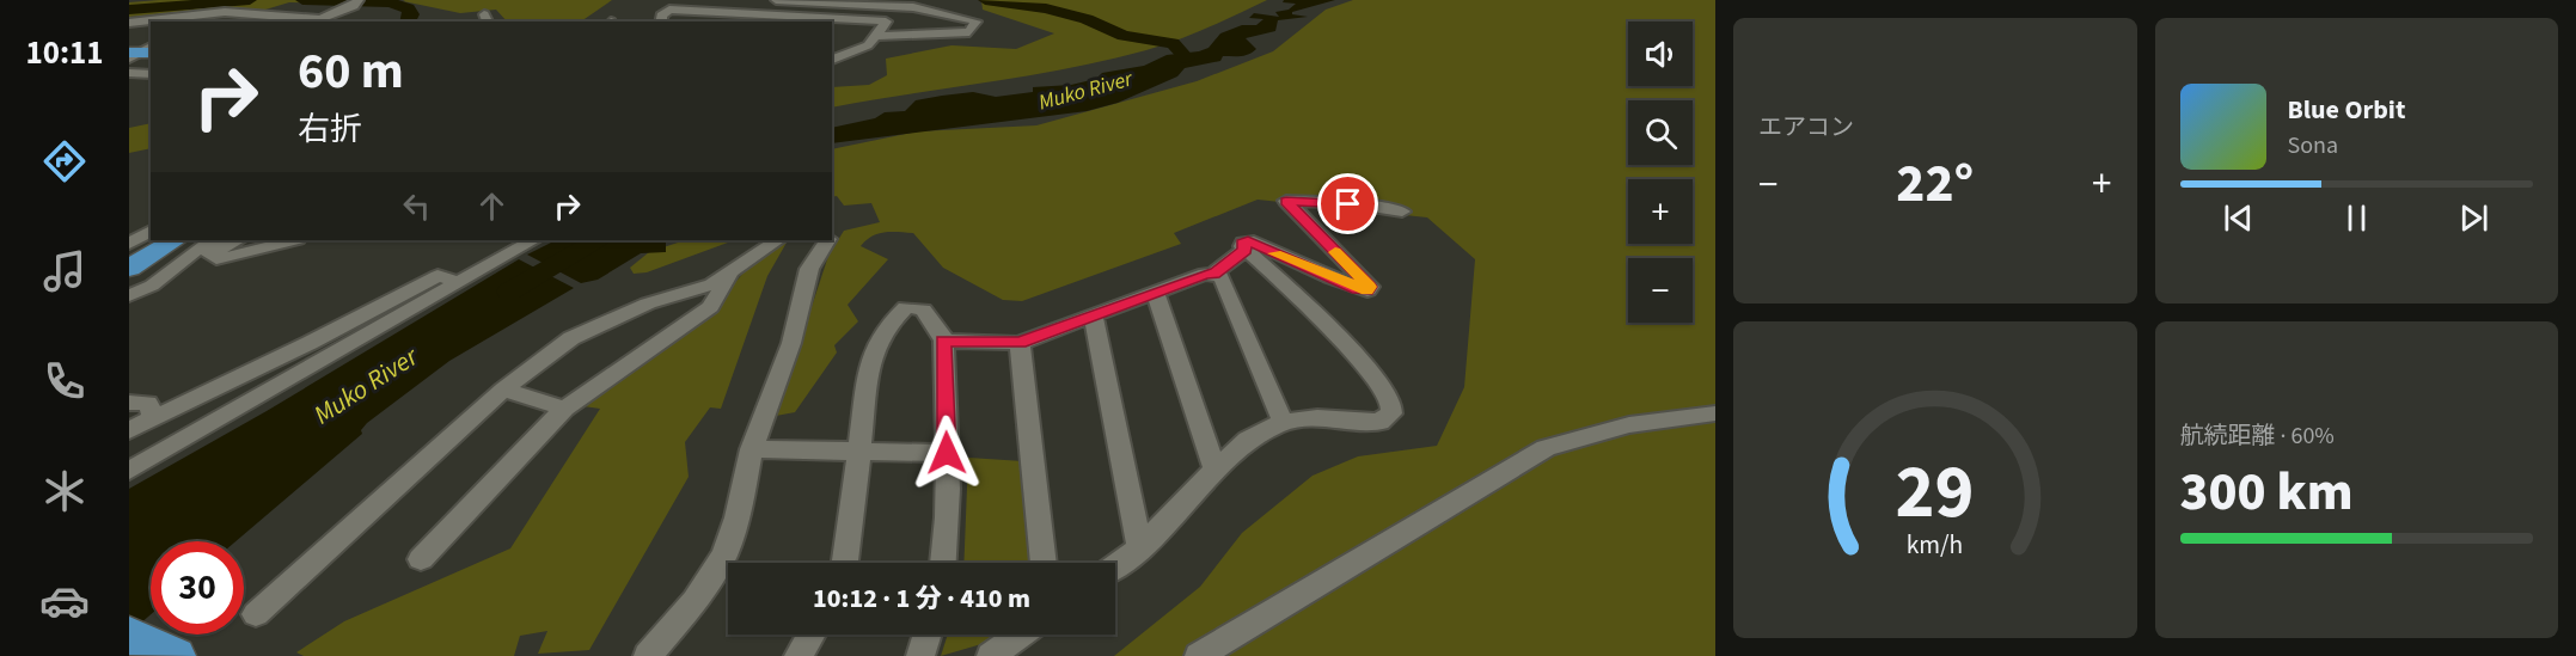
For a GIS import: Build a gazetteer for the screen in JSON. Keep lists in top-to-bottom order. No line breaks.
{"water":["Muko River"],"page":{"tabs":"10:11","tile":["エアコン",["航続距離 · 60%","300 km"]],"map_buttons":["+","−"],"turn":["60 m","右折"],"song":["Blue Orbit","Sona"],"heat":["−","22°","+"],"limit":"30","trip":"10:12 · 1 分 · 410 m","gauge":["29","km/h"]}}
